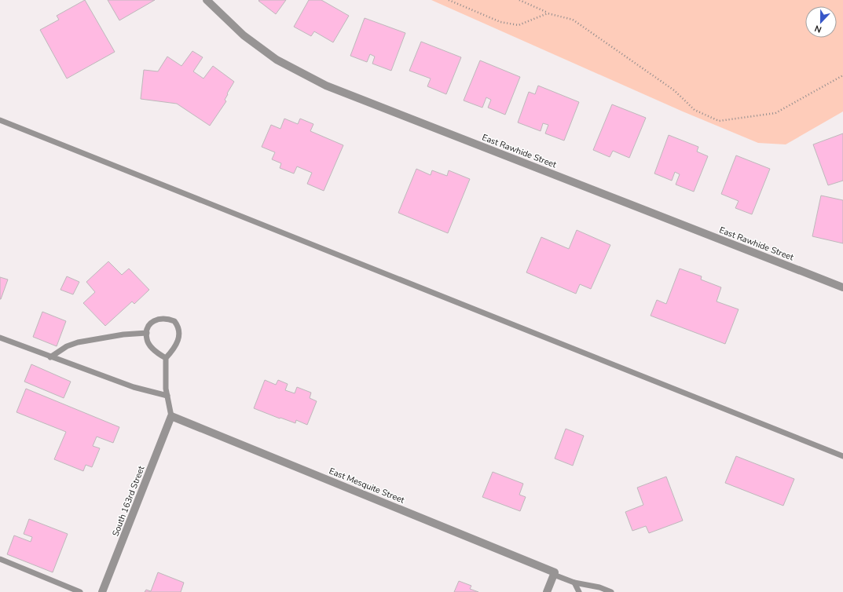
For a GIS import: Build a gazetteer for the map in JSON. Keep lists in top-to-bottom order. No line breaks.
{"streets":{"street":["East Rawhide Street","East Mesquite Street","South 163rd Street"]},"crossings":[["East Mesquite Street","South 163rd Street"]],"north":"bottom"}
